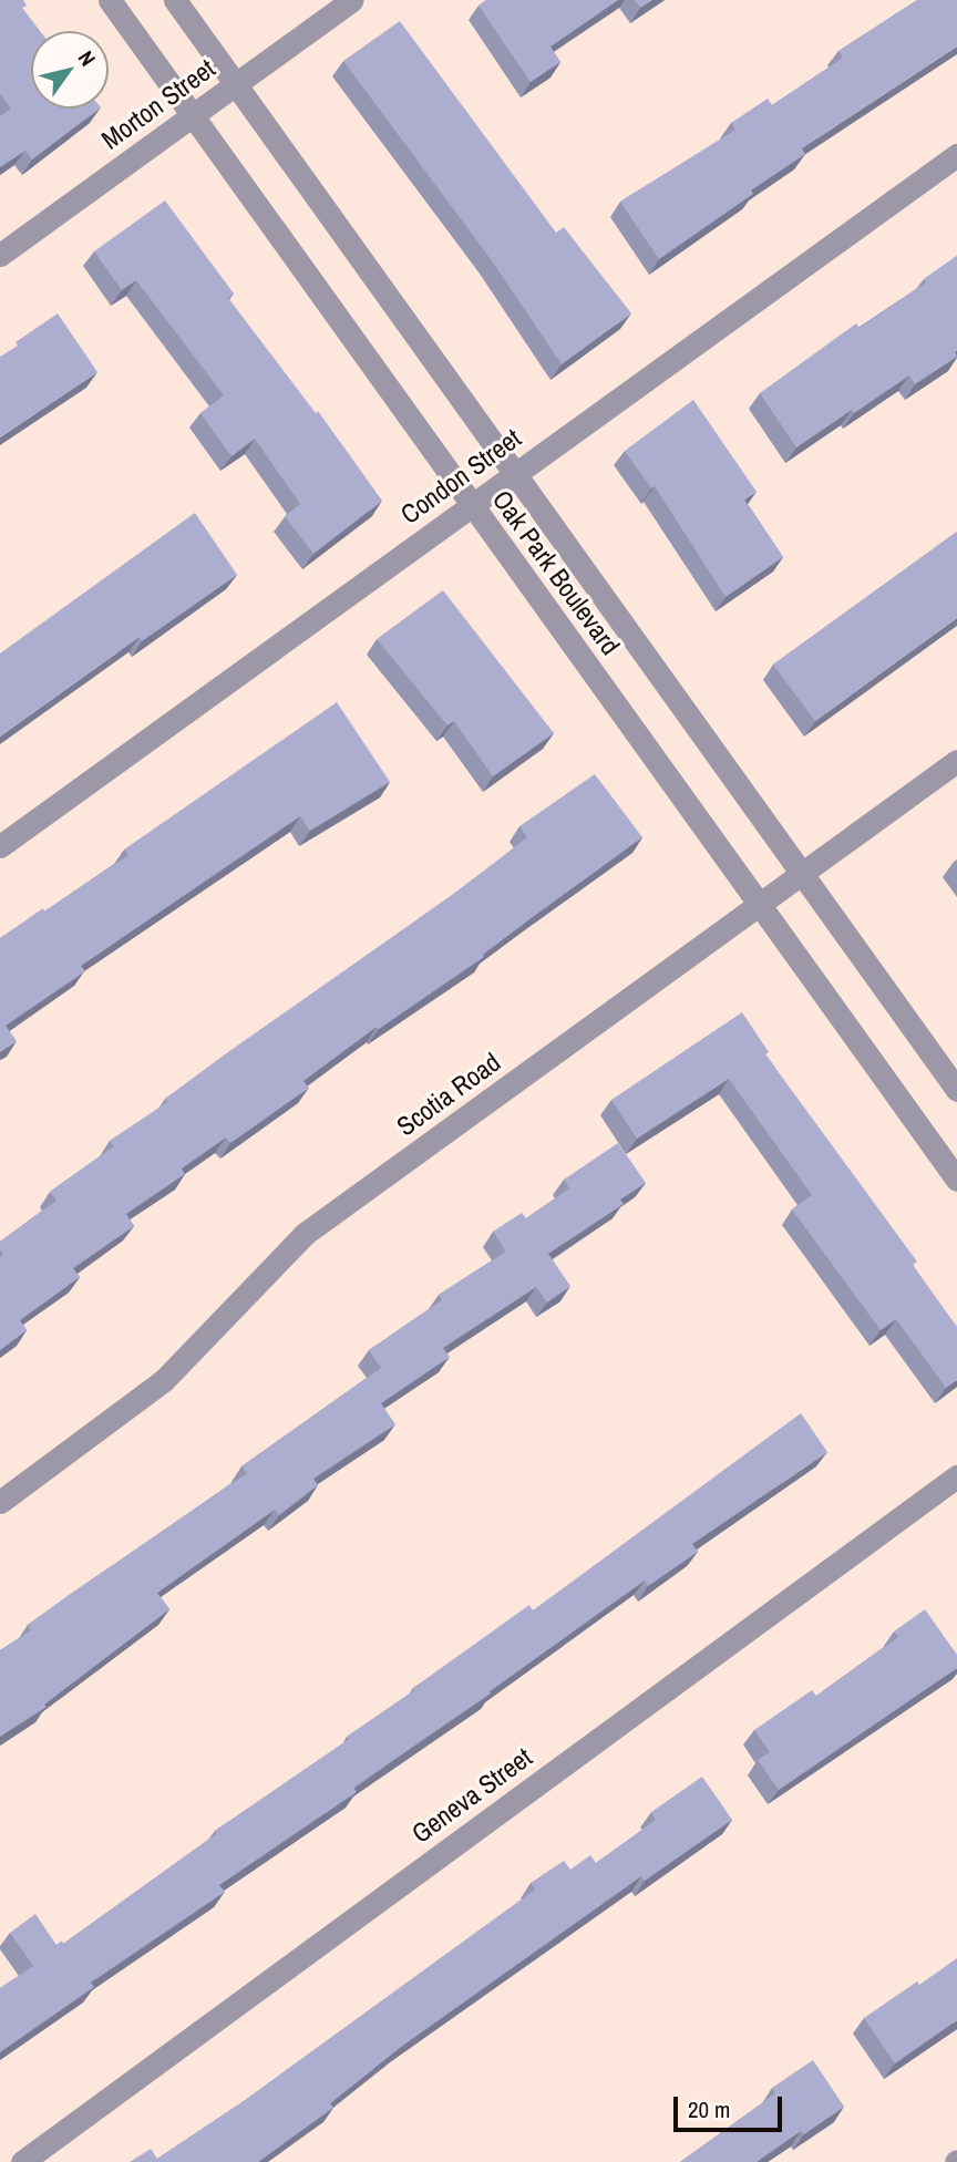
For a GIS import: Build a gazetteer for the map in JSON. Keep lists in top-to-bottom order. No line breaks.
{"streets":{"street":["Morton Street","Condon Street","Oak Park Boulevard","Scotia Road","Geneva Street"]},"crossings":[["Morton Street","Oak Park Boulevard"],["Condon Street","Oak Park Boulevard"],["Oak Park Boulevard","Scotia Road"]],"scale_bar":"20 m","north":"top right"}
